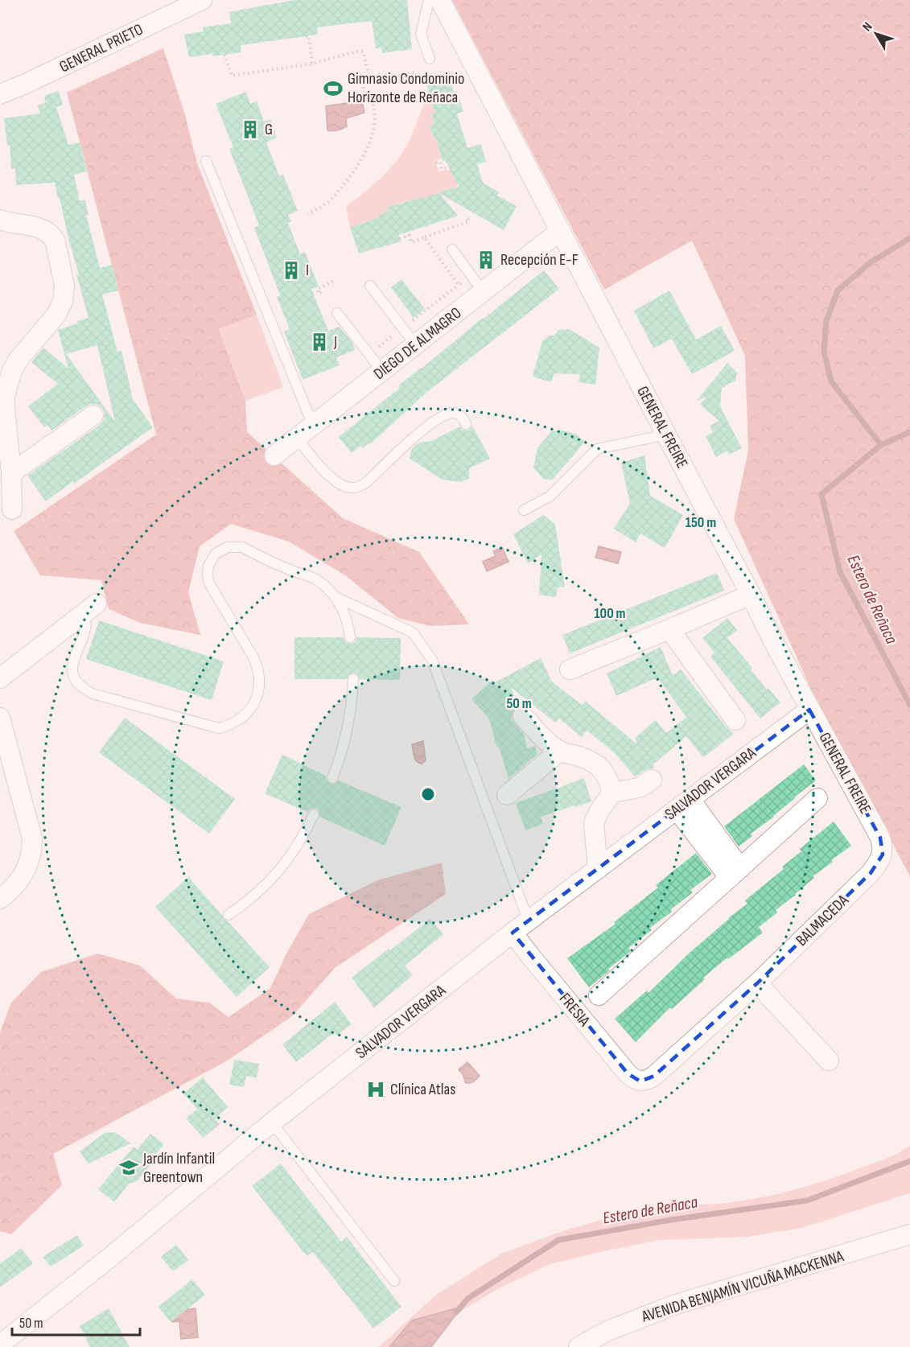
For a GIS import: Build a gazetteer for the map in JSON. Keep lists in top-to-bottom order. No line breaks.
{"streets":{"street":["GENERAL PRIETO","DIEGO DE ALMAGRO","GENERAL FREIRE","SALVADOR VERGARA","BALMACEDA","FRESIA","AVENIDA BENJAMÍN VICUÑA MACKENNA"]},"crossings":[["DIEGO DE ALMAGRO","GENERAL FREIRE"],["GENERAL FREIRE","SALVADOR VERGARA"],["GENERAL FREIRE","BALMACEDA"],["SALVADOR VERGARA","FRESIA"],["BALMACEDA","FRESIA"]],"water":["Estero de Reñaca"],"places":{"sports":["Gimnasio Condominio Horizonte de Reñaca"],"building":["G","Recepción E-F","I","J"],"hospital":["Clínica Atlas"],"school or university":["Jardín Infantil Greentown"]},"scale_bar":"50 m","north":"top left","rings":["150 m","100 m","50 m"]}
